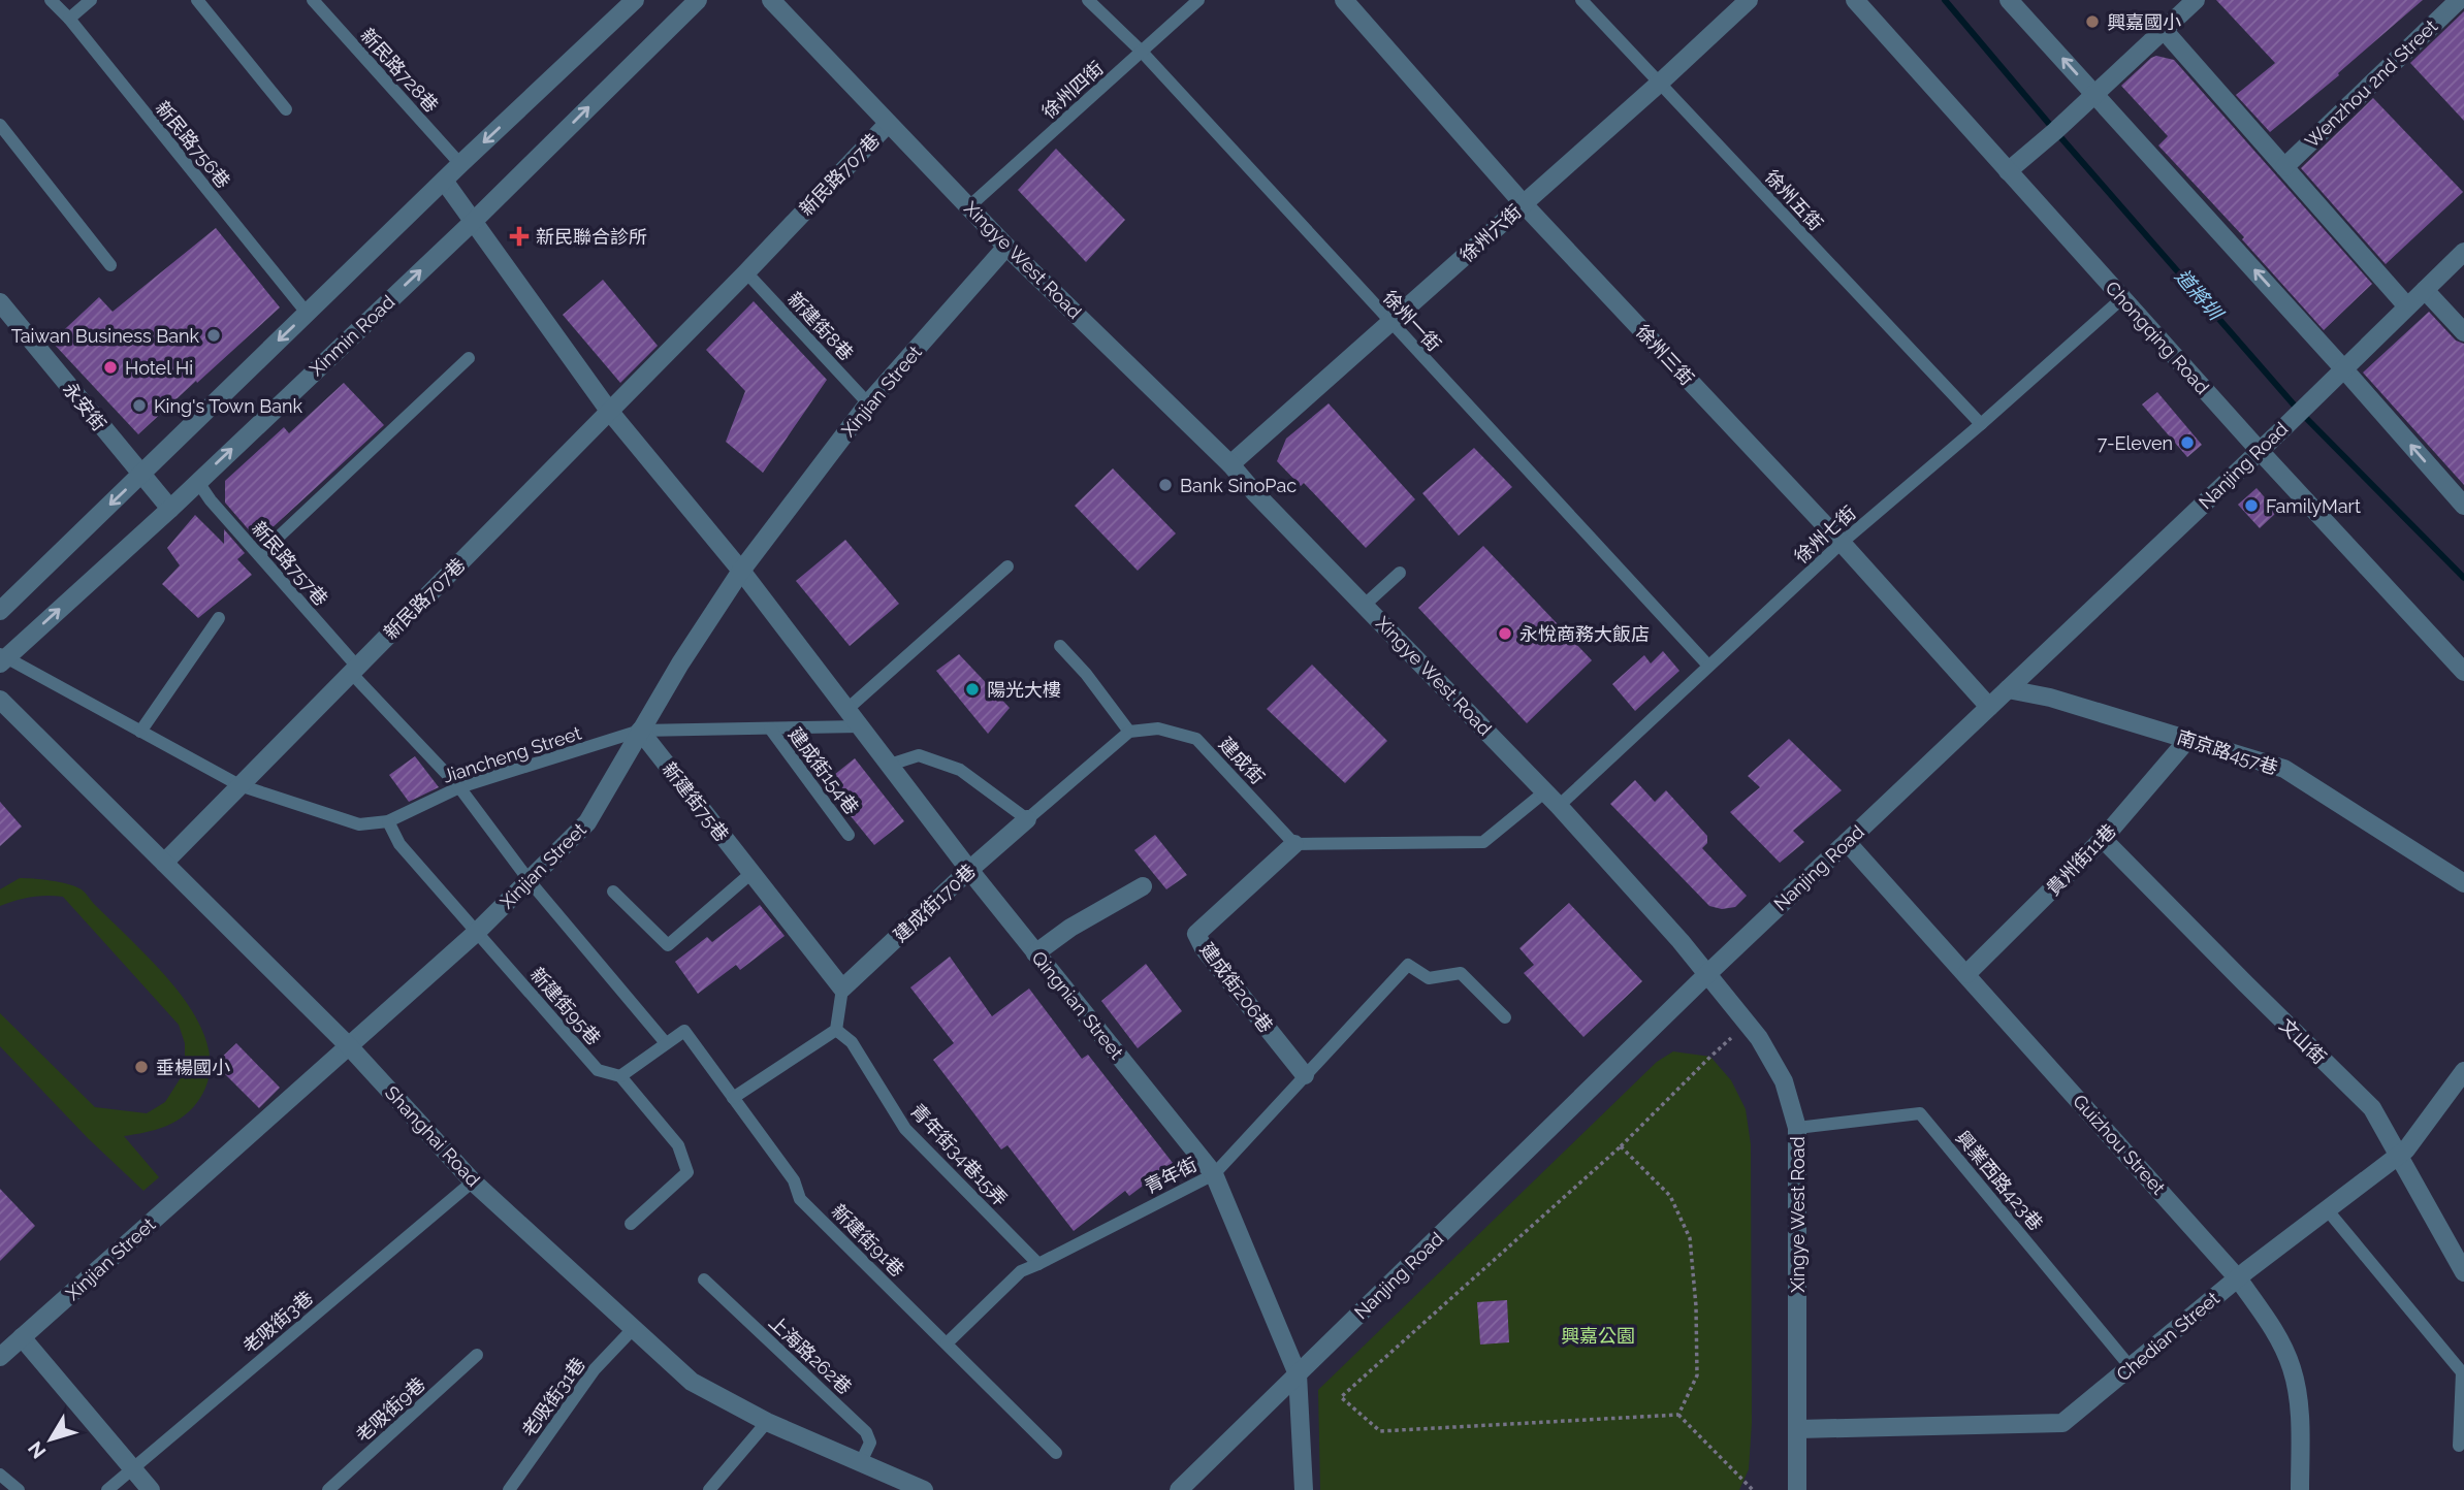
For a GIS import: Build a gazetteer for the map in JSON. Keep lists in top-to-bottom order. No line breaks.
{"streets":{"street":["Wenzhou 2nd Street","新民路707巷","徐州六街","Xingye West Road","Xinmin Road","Chongqing Road","徐州三街","Xinjian Street","永安街","Nanjing Road","南京路457巷","新建街75巷","貴州街11巷","建成街170巷","建成街206巷","Qingnian Street","文山街","Shanghai Road","Guizhou Street","Chedian Street"],"lane":["新民路728巷","徐州四街","新民路756巷","徐州五街","徐州一街","新建街8巷","徐州七街","新民路757巷","Jiancheng Street","建成街","建成街154巷","新建街95巷","青年街34巷15弄","青年街","興業西路423巷","新建街91巷","老吸街3巷","上海路262巷","老吸街31巷","老吸街9巷"]},"crossings":[["徐州四街","Xingye West Road"],["徐州四街","徐州一街"],["新民路707巷","Xingye West Road"],["新民路707巷","新建街8巷"],["新民路707巷","新民路757巷"],["新民路707巷","Jiancheng Street"],["新民路707巷","Shanghai Road"],["徐州五街","徐州六街"],["徐州五街","徐州七街"],["徐州六街","Xingye West Road"],["徐州六街","徐州一街"],["徐州六街","徐州三街"],["Xingye West Road","Xinjian Street"],["Xingye West Road","Nanjing Road"],["Xingye West Road","徐州七街"],["Xingye West Road","興業西路423巷"],["Xingye West Road","Chedian Street"],["徐州一街","徐州七街"],["新建街8巷","Xinjian Street"],["Xinmin Road","永安街"],["Xinmin Road","新民路757巷"],["Xinmin Road","Jiancheng Street"],["Chongqing Road","Nanjing Road"],["Chongqing Road","徐州七街"],["徐州三街","Nanjing Road"],["徐州三街","徐州七街"],["Xinjian Street","新民路757巷"],["Xinjian Street","Jiancheng Street"],["Xinjian Street","新建街75巷"],["Xinjian Street","Qingnian Street"],["Xinjian Street","新建街95巷"],["Xinjian Street","Shanghai Road"],["Nanjing Road","南京路457巷"],["Nanjing Road","Qingnian Street"],["Nanjing Road","Guizhou Street"],["新民路757巷","Jiancheng Street"],["南京路457巷","貴州街11巷"],["Jiancheng Street","建成街154巷"],["Jiancheng Street","新建街75巷"],["Jiancheng Street","Qingnian Street"],["Jiancheng Street","新建街95巷"],["建成街","建成街206巷"],["新建街75巷","建成街170巷"],["貴州街11巷","文山街"],["貴州街11巷","Guizhou Street"],["建成街170巷","Qingnian Street"],["建成街206巷","青年街"],["Qingnian Street","青年街"],["文山街","Chedian Street"],["Shanghai Road","老吸街3巷"],["Shanghai Road","上海路262巷"],["Shanghai Road","老吸街31巷"],["Guizhou Street","Chedian Street"],["青年街34巷15弄","青年街"],["青年街","新建街91巷"],["興業西路423巷","Chedian Street"]],"water":["道將圳"],"parks":["興嘉公園"],"places":{"other":["興嘉國小","Taiwan Business Bank","Hotel Hi","King's Town Bank","7-Eleven","Bank SinoPac","FamilyMart","永悅商務大飯店","陽光大樓","垂楊國小"],"health":["新民聯合診所"]},"north":"bottom left"}
